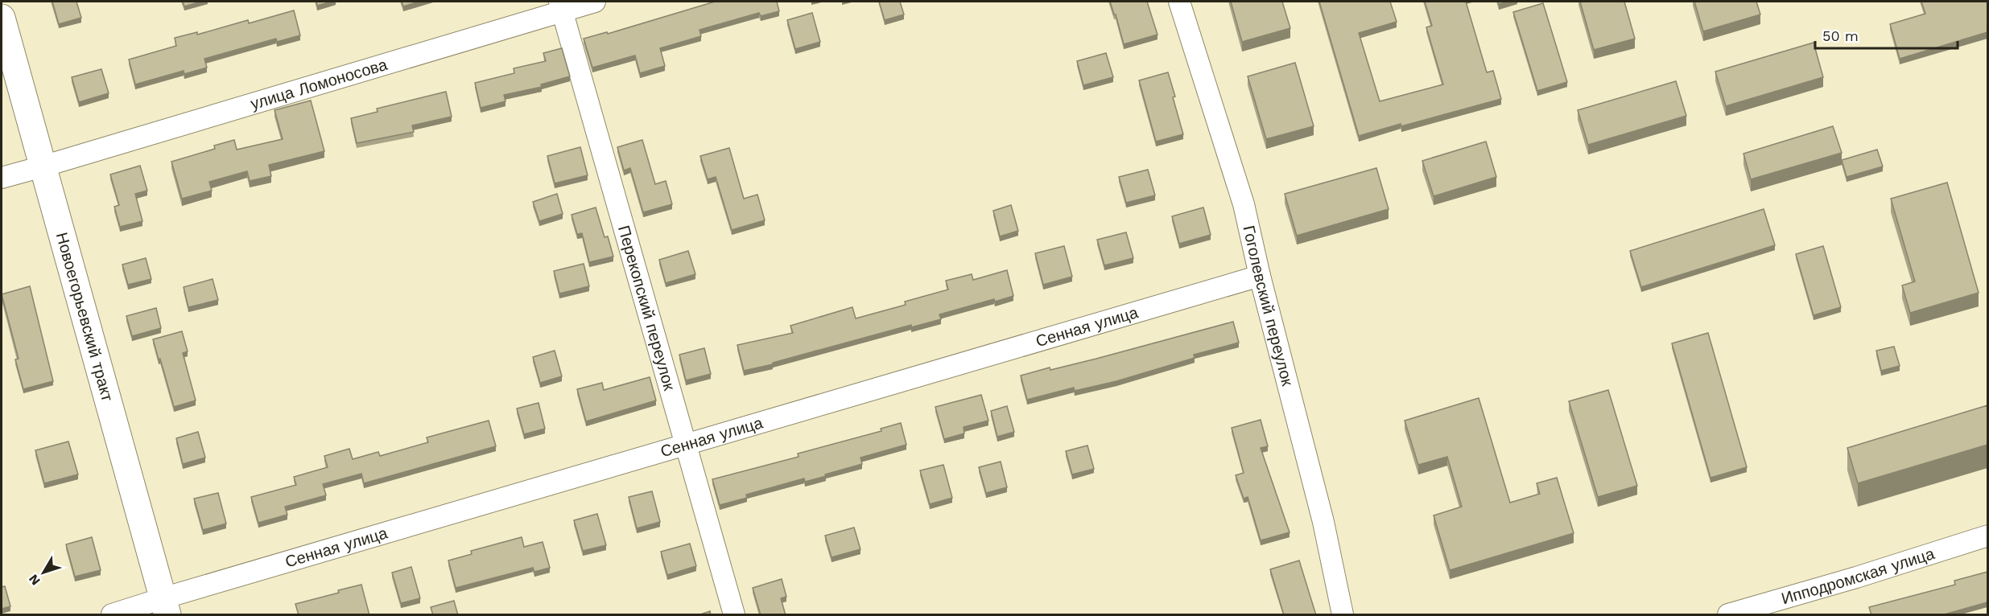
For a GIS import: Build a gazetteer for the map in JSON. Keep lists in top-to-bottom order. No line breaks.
{"streets":{"main road":["Новоегорьевский тракт"],"street":["улица Ломоносова","Гоголевский переулок","Перекопский переулок","Сенная улица","Ипподромская улица"]},"crossings":[["улица Ломоносова","Перекопский переулок"],["улица Ломоносова","Новоегорьевский тракт"],["Гоголевский переулок","Сенная улица"],["Перекопский переулок","Сенная улица"],["Новоегорьевский тракт","Сенная улица"]],"scale_bar":"50 m","north":"bottom left"}
